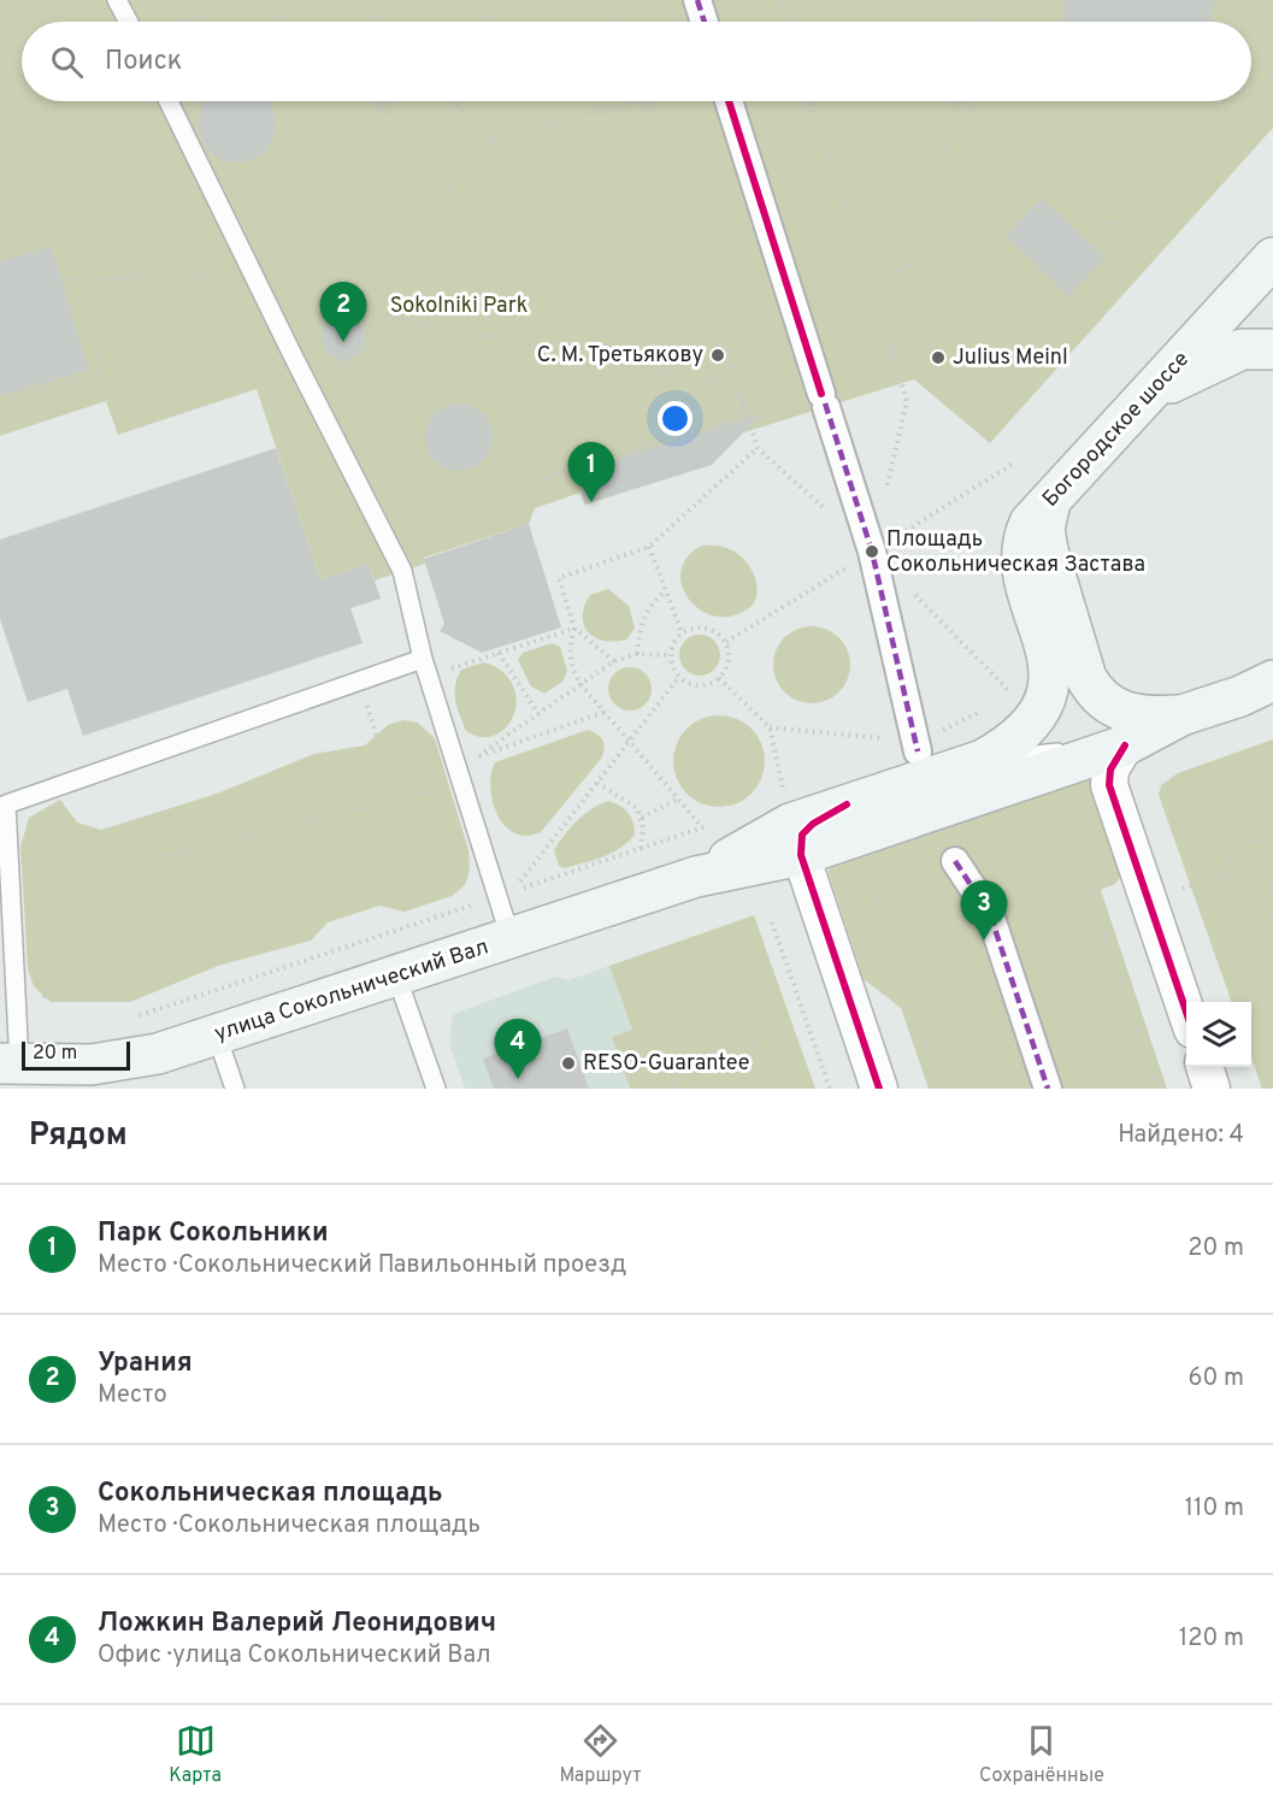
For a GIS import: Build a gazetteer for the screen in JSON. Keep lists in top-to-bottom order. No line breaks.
{"streets":{"main road":["Богородское шоссе","улица Сокольнический Вал"]},"crossings":[["Богородское шоссе","улица Сокольнический Вал"]],"parks":["Sokolniki Park"],"places":["С. М. Третьякову","Julius Meinl","Площадь Сокольническая Застава","RESO-Guarantee"],"scale_bar":"20 m","page":{"search":"Поиск","pins":["2","1","3","4"],"scale":"20 m","heading":["Рядом","Найдено: 4"],"list":[{"mark":"1","name":"Парк Сокольники","note":"Место · Сокольнический Павильонный проезд","value":"20 m"},{"mark":"2","name":"Урания","note":"Место","value":"60 m"},{"mark":"3","name":"Сокольническая площадь","note":"Место · Сокольническая площадь","value":"110 m"},{"mark":"4","name":"Ложкин Валерий Леонидович","note":"Офис · улица Сокольнический Вал","value":"120 m"}],"nav":["Карта","Маршрут","Сохранённые"]}}
